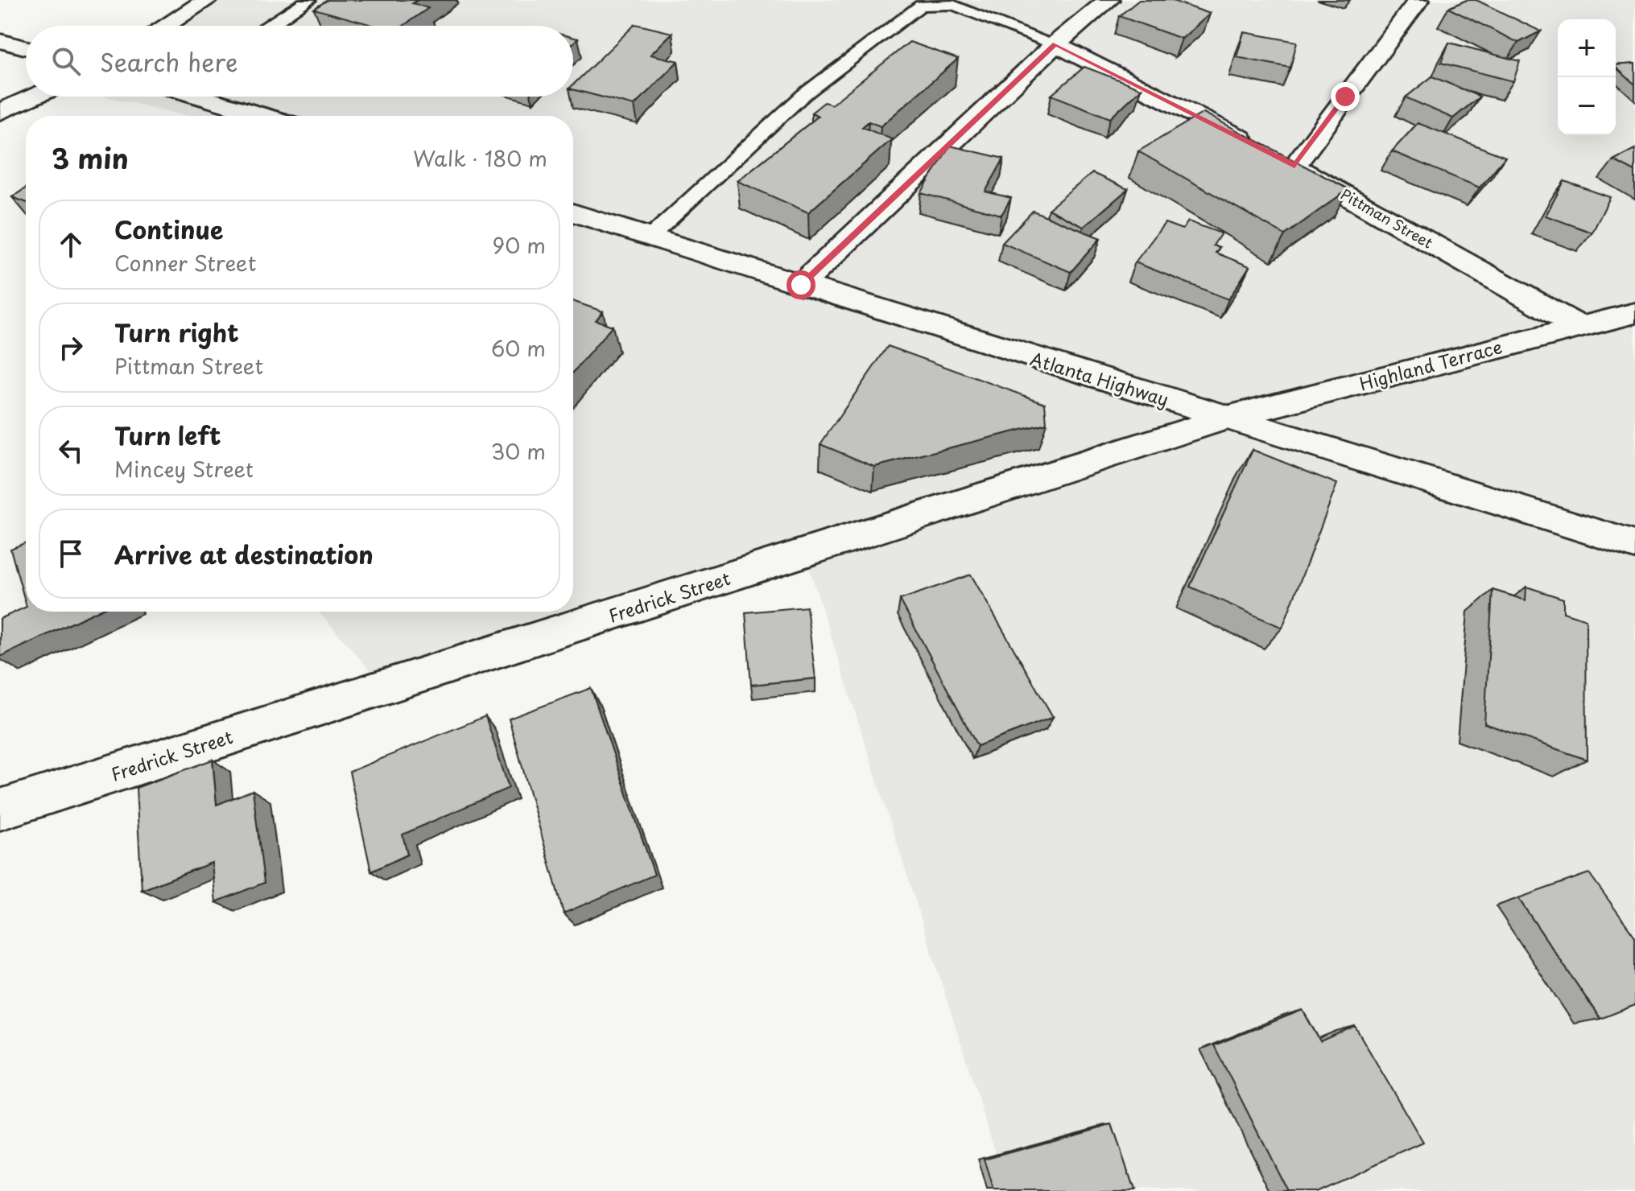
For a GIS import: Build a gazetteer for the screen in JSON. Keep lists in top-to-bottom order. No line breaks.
{"streets":{"street":["Pittman Street","Highland Terrace","Atlanta Highway","Fredrick Street"]},"crossings":[["Pittman Street","Highland Terrace"],["Highland Terrace","Atlanta Highway"],["Highland Terrace","Fredrick Street"],["Atlanta Highway","Fredrick Street"]],"page":{"map_buttons":["+","−"],"search":"Search here","heading":["3 min","Walk · 180 m"],"list":[["Continue","Conner Street","90 m"],["Turn right","Pittman Street","60 m"],["Turn left","Mincey Street","30 m"],"Arrive at destination"]}}
